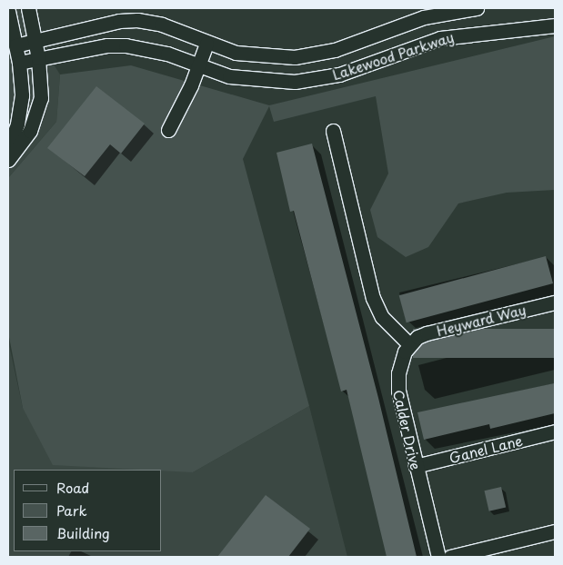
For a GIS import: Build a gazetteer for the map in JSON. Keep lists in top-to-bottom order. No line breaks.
{"streets":{"street":["Lakewood Parkway","Heyward Way","Calder Drive","Ganel Lane"]},"crossings":[["Heyward Way","Calder Drive"],["Calder Drive","Ganel Lane"]],"legend":["Road","Park","Building"]}
